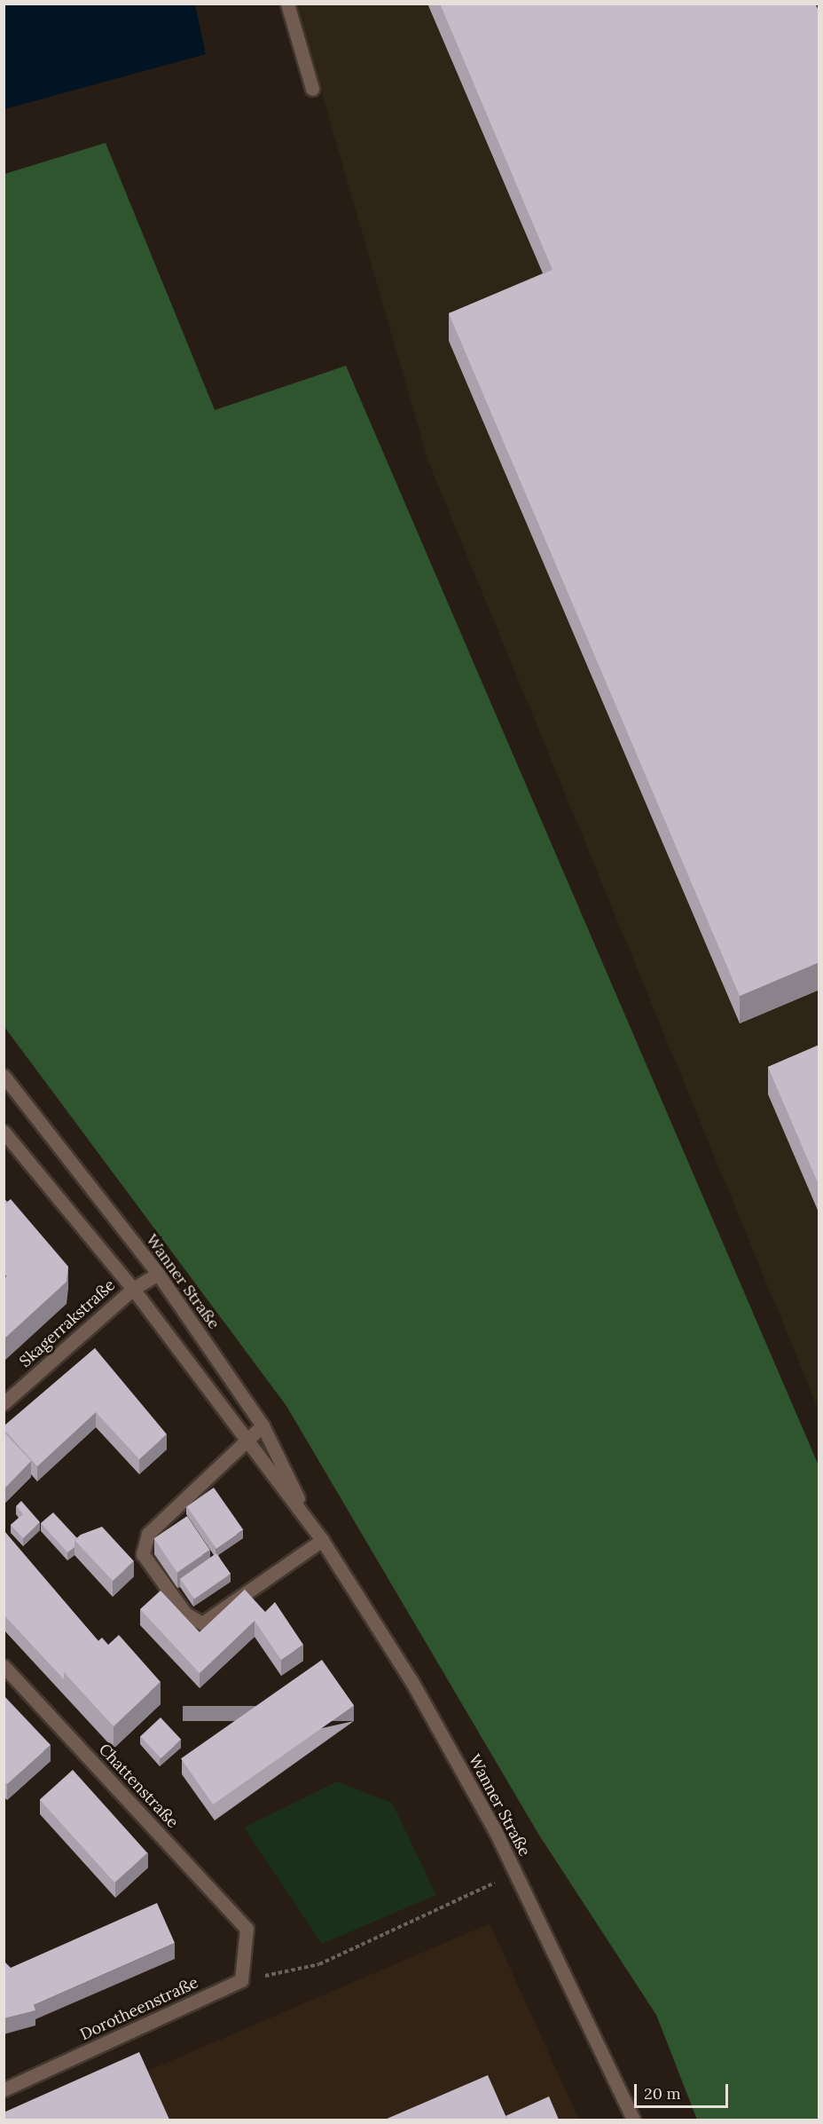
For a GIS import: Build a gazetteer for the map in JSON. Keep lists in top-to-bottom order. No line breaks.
{"streets":{"street":["Wanner Straße","Skagerrakstraße","Chattenstraße","Dorotheenstraße"]},"crossings":[["Wanner Straße","Skagerrakstraße"],["Chattenstraße","Dorotheenstraße"]],"scale_bar":"20 m"}
